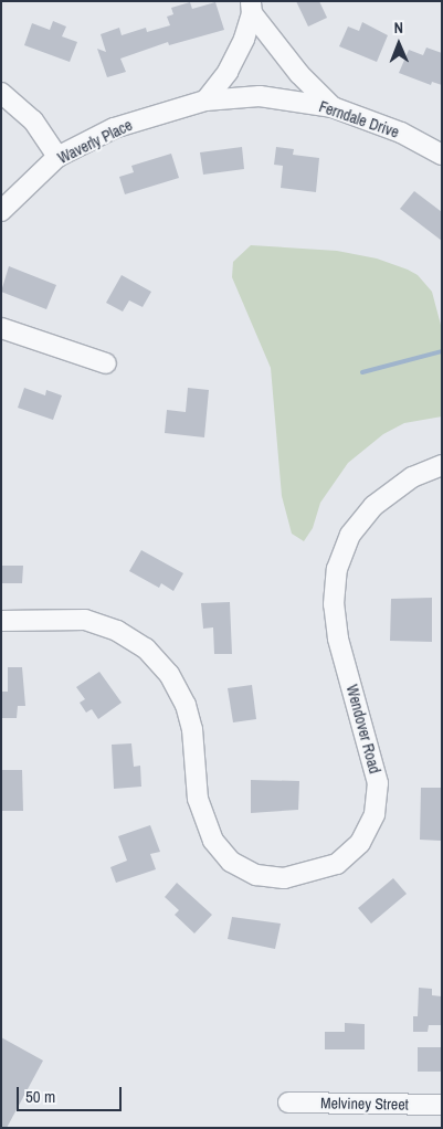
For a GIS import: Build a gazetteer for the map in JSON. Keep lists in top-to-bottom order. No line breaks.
{"streets":{"street":["Ferndale Drive","Waverly Place","Wendover Road","Melviney Street"]},"crossings":[["Ferndale Drive","Waverly Place"]],"scale_bar":"50 m","north":"top"}
